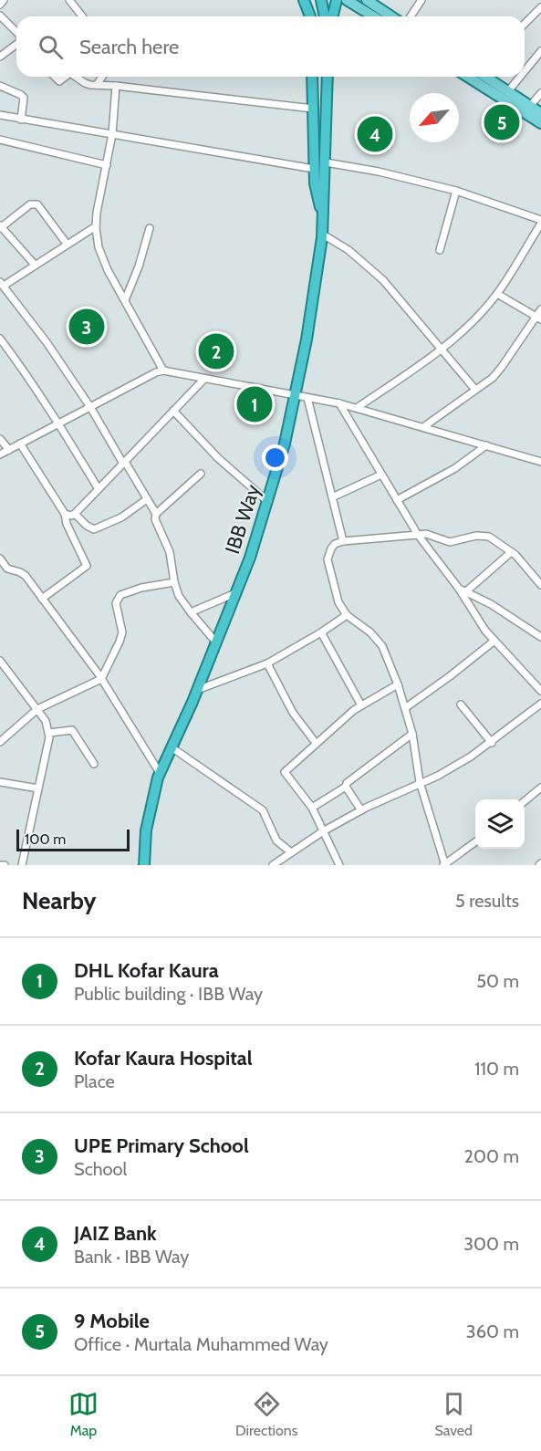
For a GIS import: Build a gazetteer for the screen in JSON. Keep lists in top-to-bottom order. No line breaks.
{"streets":{"highway":["IBB Way"]},"scale_bar":"100 m","north":"bottom left","page":{"search":"Search here","pins":["5","4","3","2","1"],"scale":"100 m","heading":["Nearby","5 results"],"list":[{"mark":"1","name":"DHL Kofar Kaura","note":"Public building · IBB Way","value":"50 m"},{"mark":"2","name":"Kofar Kaura Hospital","note":"Place","value":"110 m"},{"mark":"3","name":"UPE Primary School","note":"School","value":"200 m"},{"mark":"4","name":"JAIZ Bank","note":"Bank · IBB Way","value":"300 m"},{"mark":"5","name":"9 Mobile","note":"Office · Murtala Muhammed Way","value":"360 m"}],"nav":["Map","Directions","Saved"]}}
